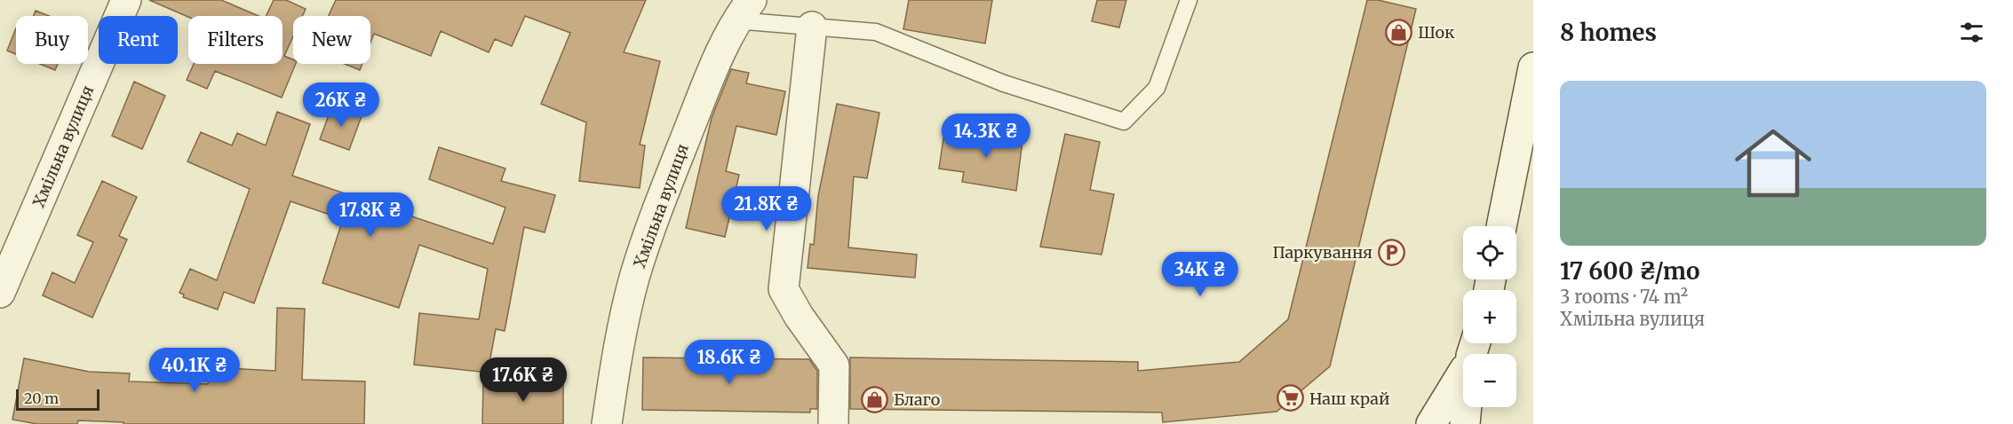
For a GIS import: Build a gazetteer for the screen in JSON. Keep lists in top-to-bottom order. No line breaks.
{"streets":{"street":["Хмільна вулиця"]},"places":{"shop":["Шок","Благо"],"parking":["Паркування"],"supermarket":["Наш край"]},"scale_bar":"20 m","page":{"heading":"8 homes","chip":["Buy","Rent","Filters","New"],"list":[{"name":"17 600 ₴/mo","note":"3 rooms · 74 m² · Хмільна вулиця"}],"price":["26K ₴","14.3K ₴","21.8K ₴","17.8K ₴","34K ₴","18.6K ₴","40.1K ₴","17.6K ₴"],"map_buttons":["+","−"],"scale":"20 m"}}
